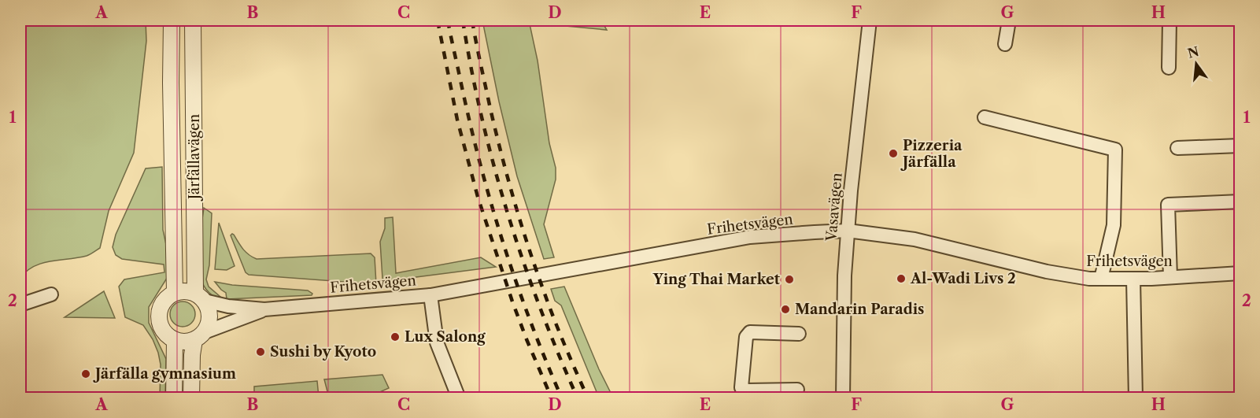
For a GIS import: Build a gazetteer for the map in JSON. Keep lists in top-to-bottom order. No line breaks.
{"streets":{"street":["Järfällavägen","Vasavägen","Frihetsvägen"]},"crossings":[["Järfällavägen","Frihetsvägen"],["Vasavägen","Frihetsvägen"]],"places":["Pizzeria Järfälla","Al-Wadi Livs 2","Ying Thai Market","Mandarin Paradis","Lux Salong","Sushi by Kyoto","Järfälla gymnasium"],"north":"top","grid":{"columns":["A","B","C","D","E","F","G","H"],"rows":["1","2"]}}
